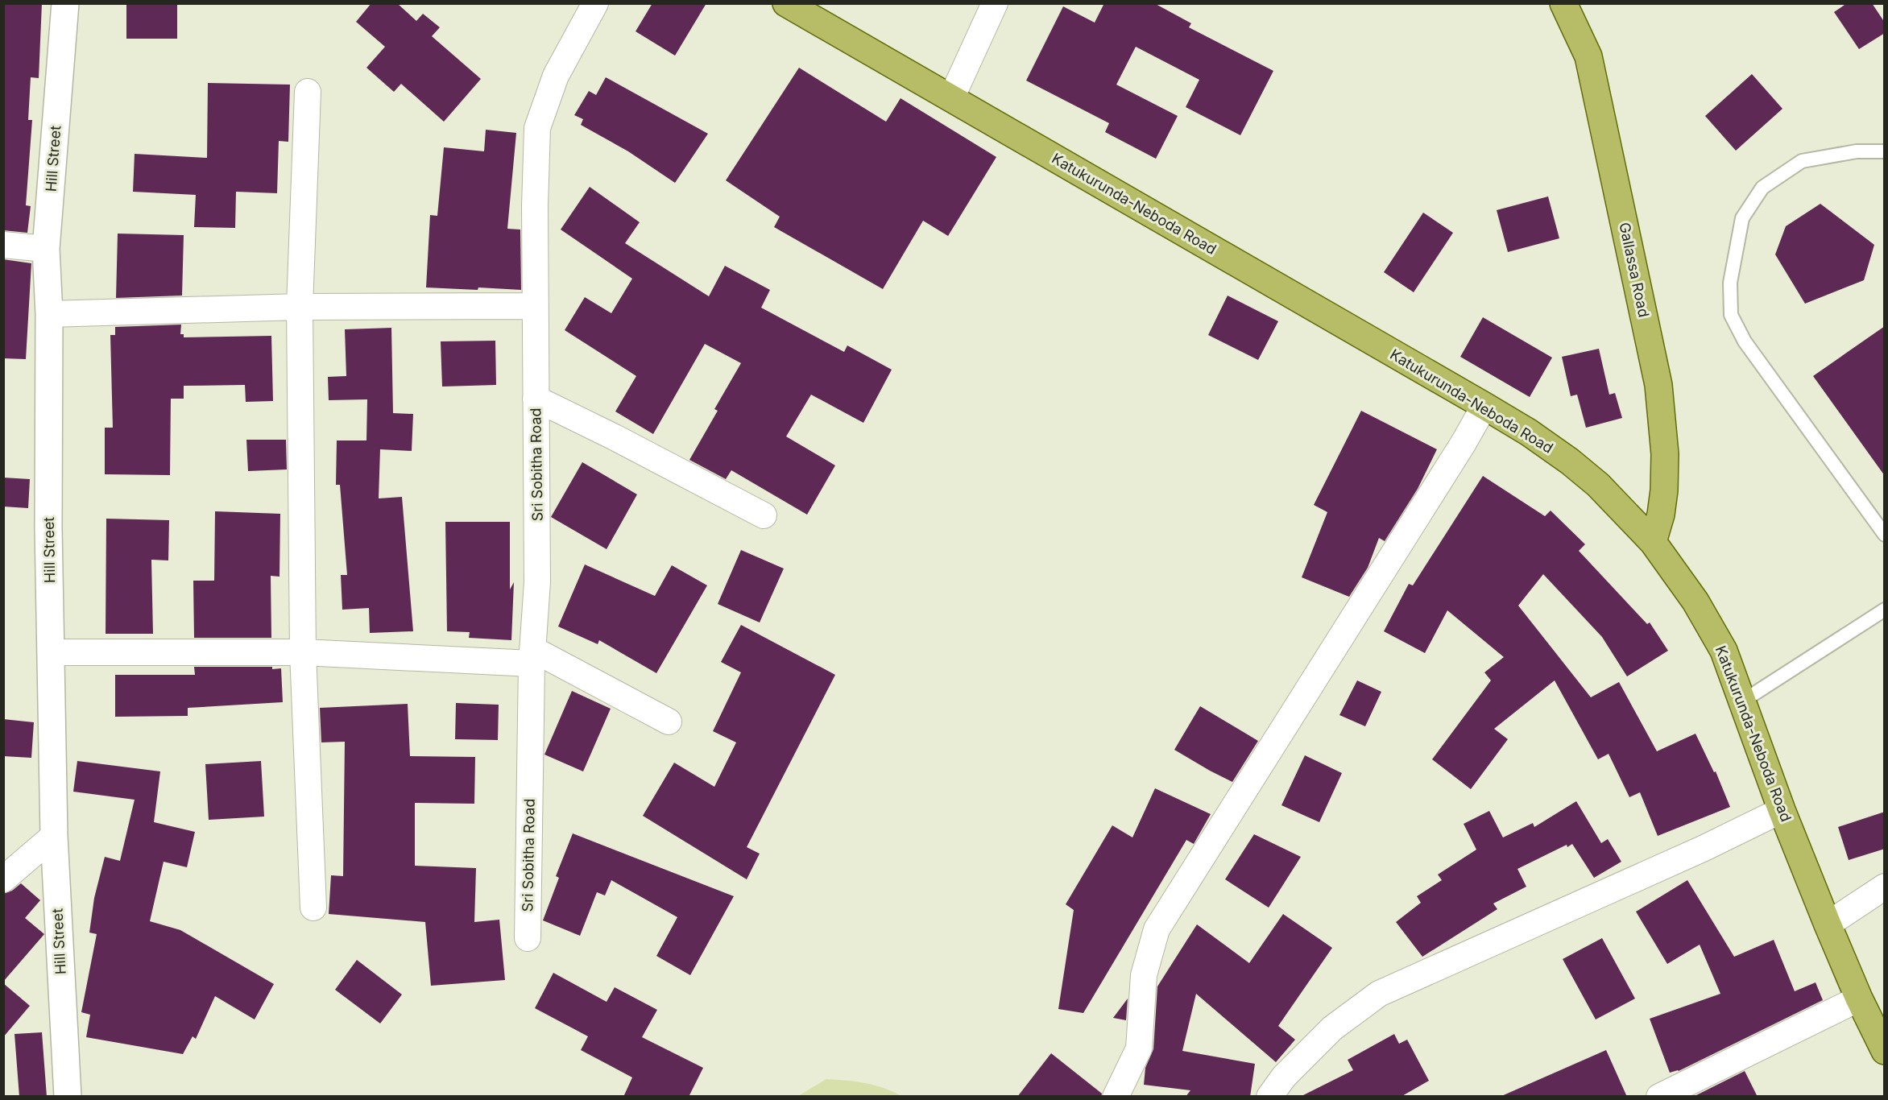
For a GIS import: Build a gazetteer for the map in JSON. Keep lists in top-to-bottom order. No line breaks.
{"streets":{"main road":["Hill Street","Katukurunda-Neboda Road","Gallassa Road"],"street":["Sri Sobitha Road"]},"crossings":[["Katukurunda-Neboda Road","Gallassa Road"]]}
